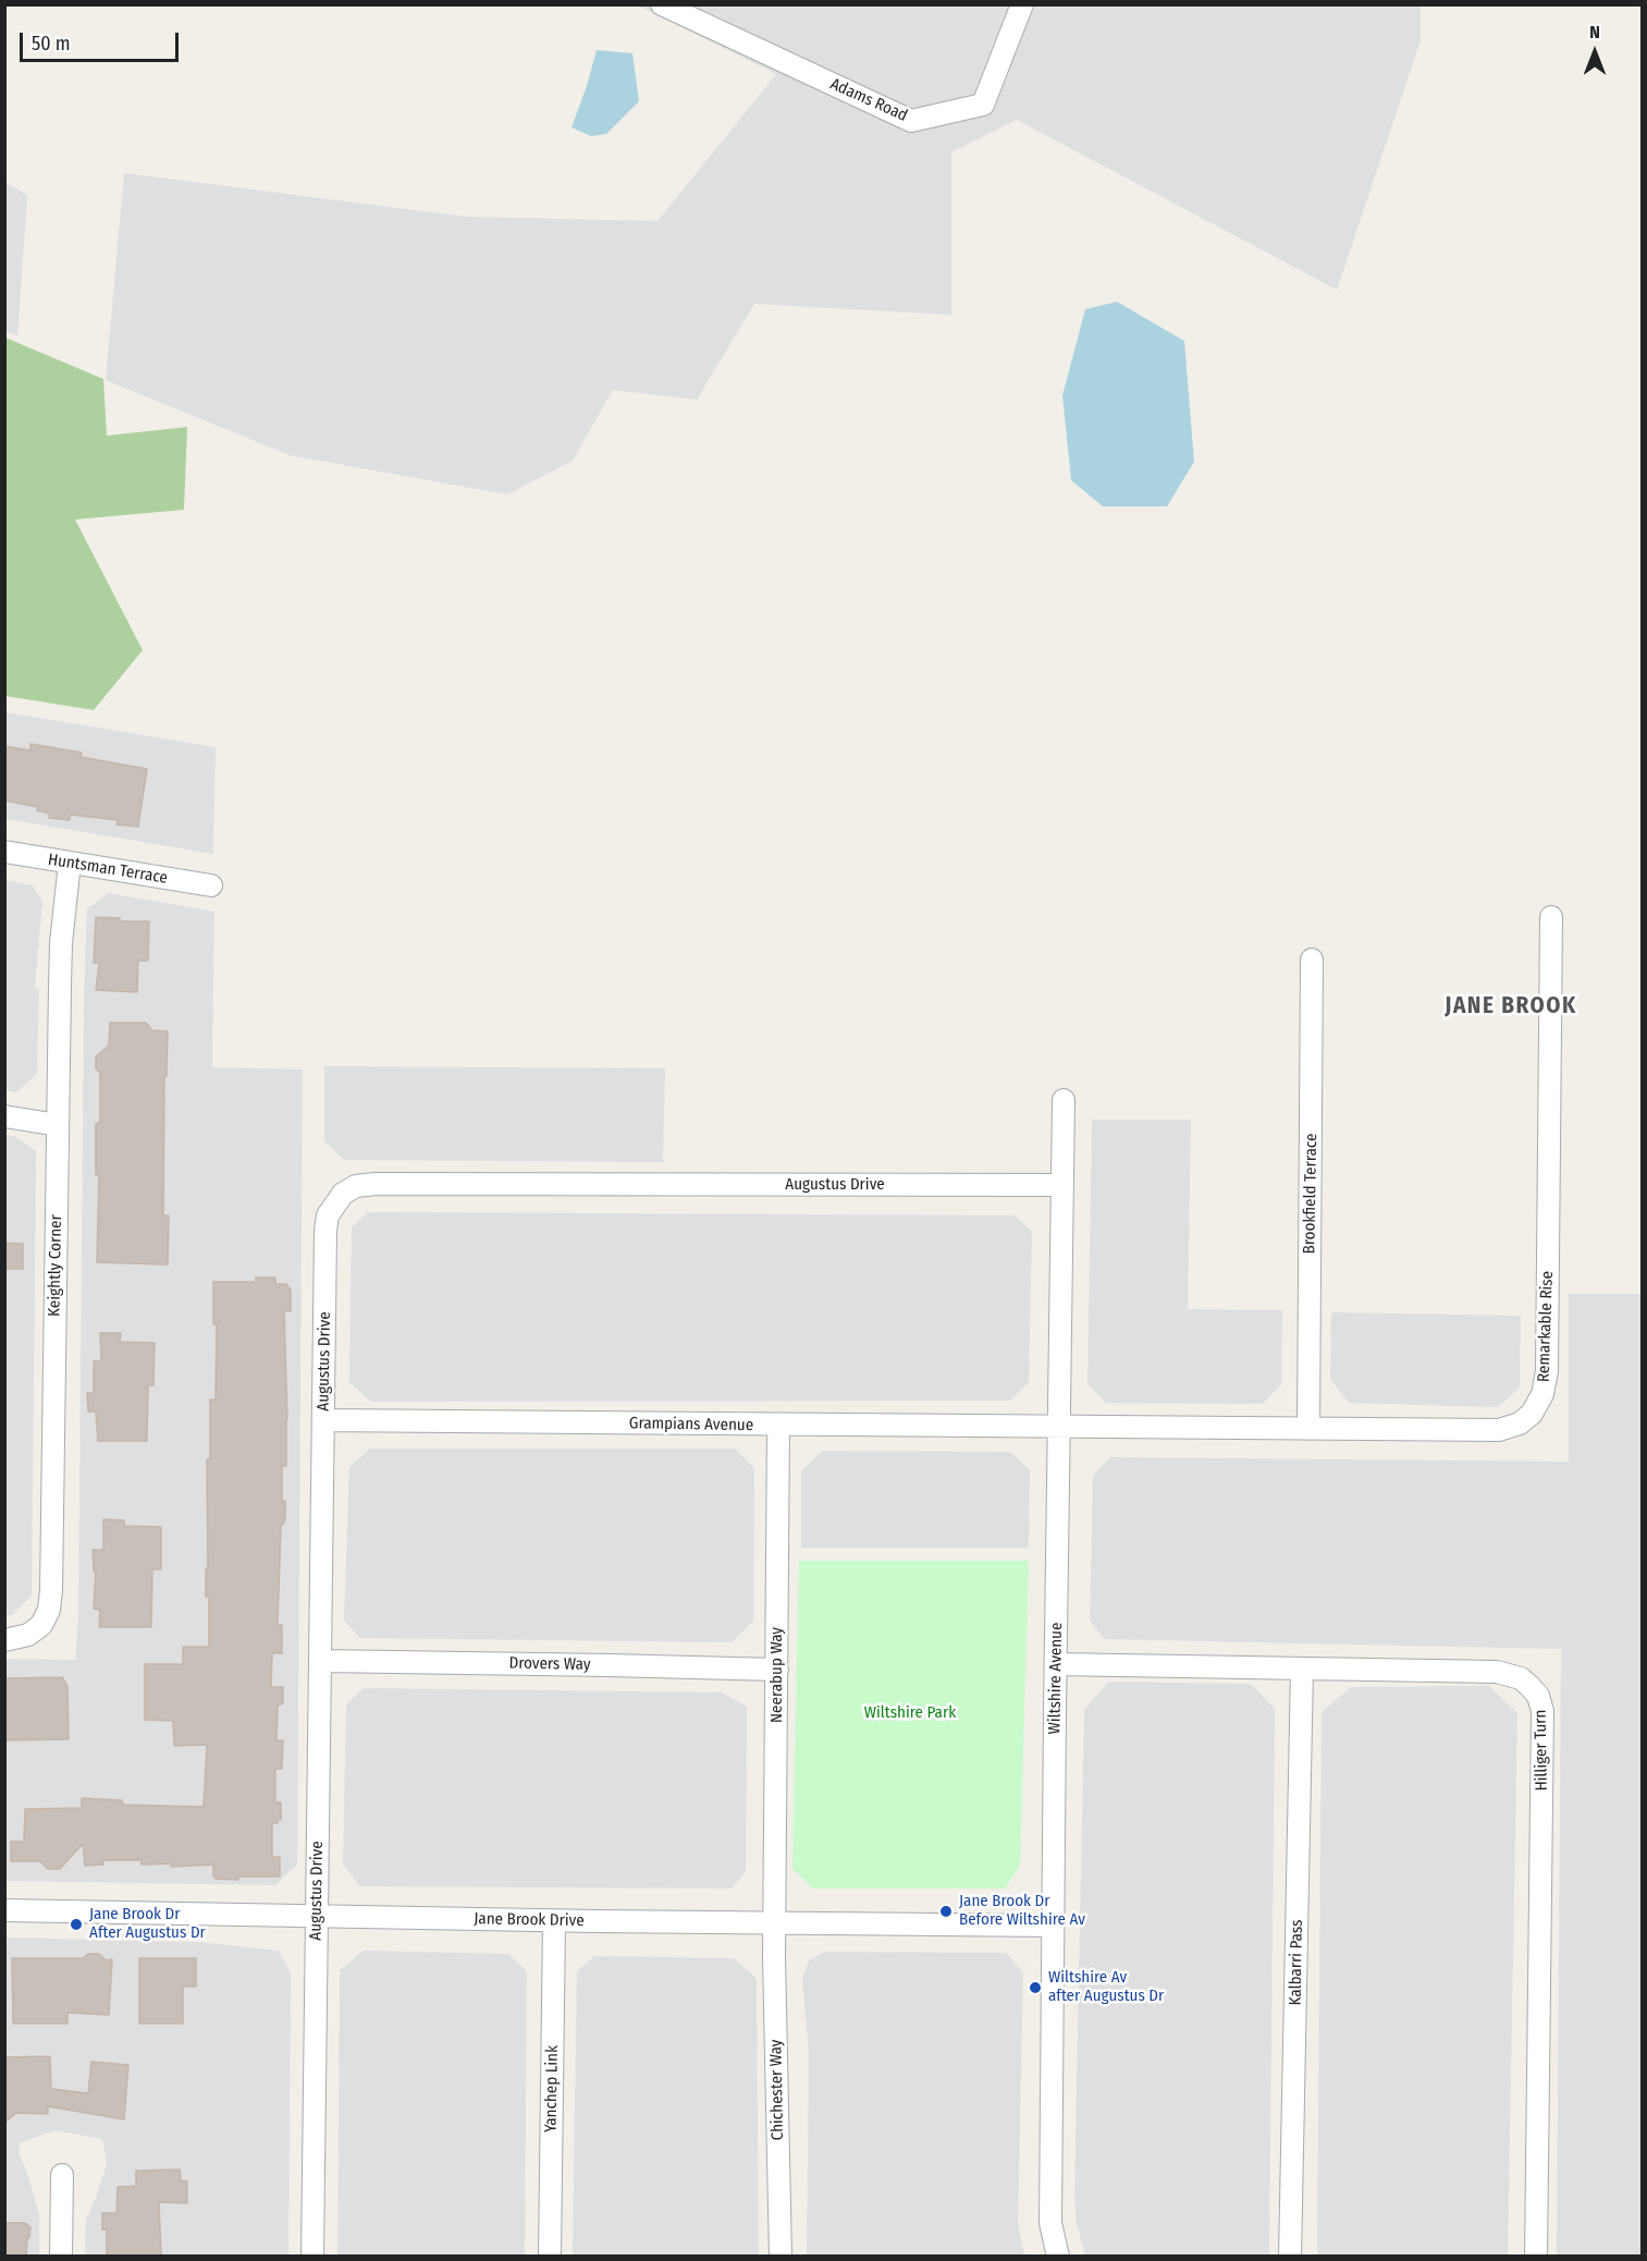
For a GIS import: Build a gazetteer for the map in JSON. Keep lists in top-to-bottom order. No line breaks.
{"streets":{"street":["Adams Road","Huntsman Terrace","Augustus Drive","Brookfield Terrace","Keightly Corner","Remarkable Rise","Grampians Avenue","Drovers Way","Neerabup Way","Wiltshire Avenue","Hilliger Turn","Jane Brook Drive","Kalbarri Pass","Yanchep Link","Chichester Way"]},"crossings":[["Huntsman Terrace","Keightly Corner"],["Augustus Drive","Grampians Avenue"],["Augustus Drive","Drovers Way"],["Augustus Drive","Wiltshire Avenue"],["Augustus Drive","Jane Brook Drive"],["Brookfield Terrace","Remarkable Rise"],["Remarkable Rise","Grampians Avenue"],["Remarkable Rise","Wiltshire Avenue"],["Grampians Avenue","Neerabup Way"],["Grampians Avenue","Wiltshire Avenue"],["Drovers Way","Neerabup Way"],["Neerabup Way","Jane Brook Drive"],["Neerabup Way","Chichester Way"],["Wiltshire Avenue","Hilliger Turn"],["Wiltshire Avenue","Jane Brook Drive"],["Hilliger Turn","Kalbarri Pass"],["Jane Brook Drive","Yanchep Link"],["Jane Brook Drive","Chichester Way"]],"districts":["JANE BROOK"],"parks":["Wiltshire Park"],"places":["Jane Brook Dr Before Wiltshire Av","Jane Brook Dr After Augustus Dr","Wiltshire Av after Augustus Dr"],"scale_bar":"50 m","north":"top"}
